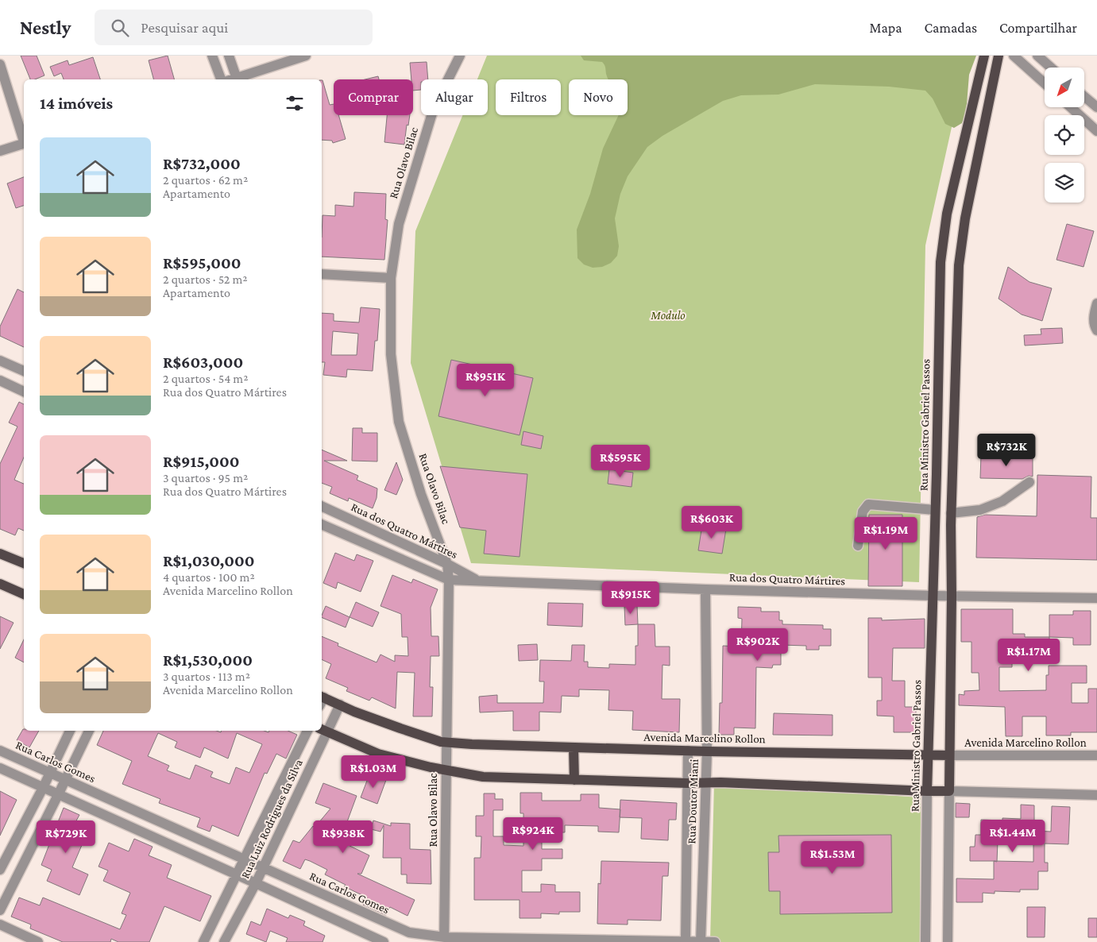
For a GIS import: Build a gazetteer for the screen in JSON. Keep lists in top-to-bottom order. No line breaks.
{"streets":{"main road":["Rua Ministro Gabriel Passos","Avenida Marcelino Rollon"],"street":["Rua Olavo Bilac","Rua dos Quatro Mártires","Rua Carlos Gomes","Rua Doutor Miani","Rua Luiz Rodrigues da Silva"]},"crossings":[["Rua Olavo Bilac","Rua dos Quatro Mártires"],["Rua Olavo Bilac","Avenida Marcelino Rollon"],["Rua Olavo Bilac","Rua Carlos Gomes"],["Rua Ministro Gabriel Passos","Rua dos Quatro Mártires"],["Rua Ministro Gabriel Passos","Avenida Marcelino Rollon"],["Rua dos Quatro Mártires","Rua Doutor Miani"],["Avenida Marcelino Rollon","Rua Doutor Miani"],["Avenida Marcelino Rollon","Rua Luiz Rodrigues da Silva"],["Rua Carlos Gomes","Rua Doutor Miani"],["Rua Carlos Gomes","Rua Luiz Rodrigues da Silva"]],"parks":["Modulo"],"north":"bottom left","page":{"header":"Nestly","search":"Pesquisar aqui","nav":["Mapa","Camadas","Compartilhar"],"chip":["Comprar","Alugar","Filtros","Novo"],"heading":"14 imóveis","list":[{"name":"R$732,000","note":"2 quartos · 62 m² · Apartamento"},{"name":"R$595,000","note":"2 quartos · 52 m² · Apartamento"},{"name":"R$603,000","note":"2 quartos · 54 m² · Rua dos Quatro Mártires"},{"name":"R$915,000","note":"3 quartos · 95 m² · Rua dos Quatro Mártires"},{"name":"R$1,030,000","note":"4 quartos · 100 m² · Avenida Marcelino Rollon"},{"name":"R$1,530,000","note":"3 quartos · 113 m² · Avenida Marcelino Rollon"}],"price":["R$951K","R$732K","R$595K","R$603K","R$1.19M","R$915K","R$902K","R$1.17M","R$1.03M","R$924K","R$1.44M","R$729K","R$938K","R$1.53M"]}}
